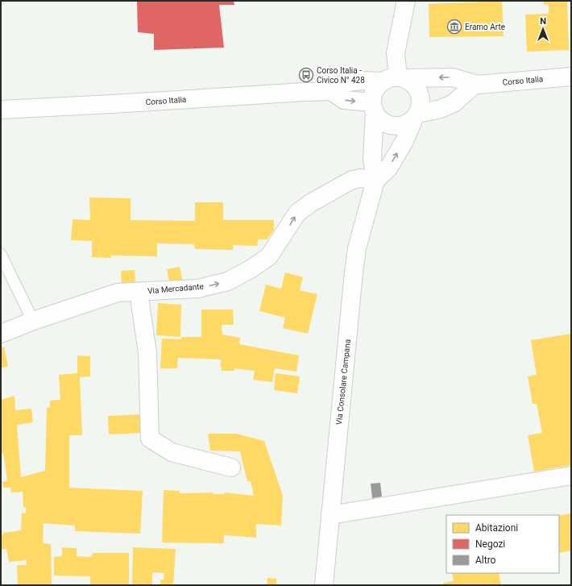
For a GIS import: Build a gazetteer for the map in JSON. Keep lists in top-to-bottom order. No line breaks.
{"streets":{"street":["Corso Italia","Via Mercadante","Via Consolare Campana"]},"crossings":[["Corso Italia","Via Consolare Campana"],["Via Mercadante","Via Consolare Campana"]],"one_way":["Via Mercadante"],"places":{"museum":["Eramo Arte"],"bus stop":["Corso Italia - Civico N° 428"]},"legend":["Abitazioni","Negozi","Altro"],"north":"top"}
